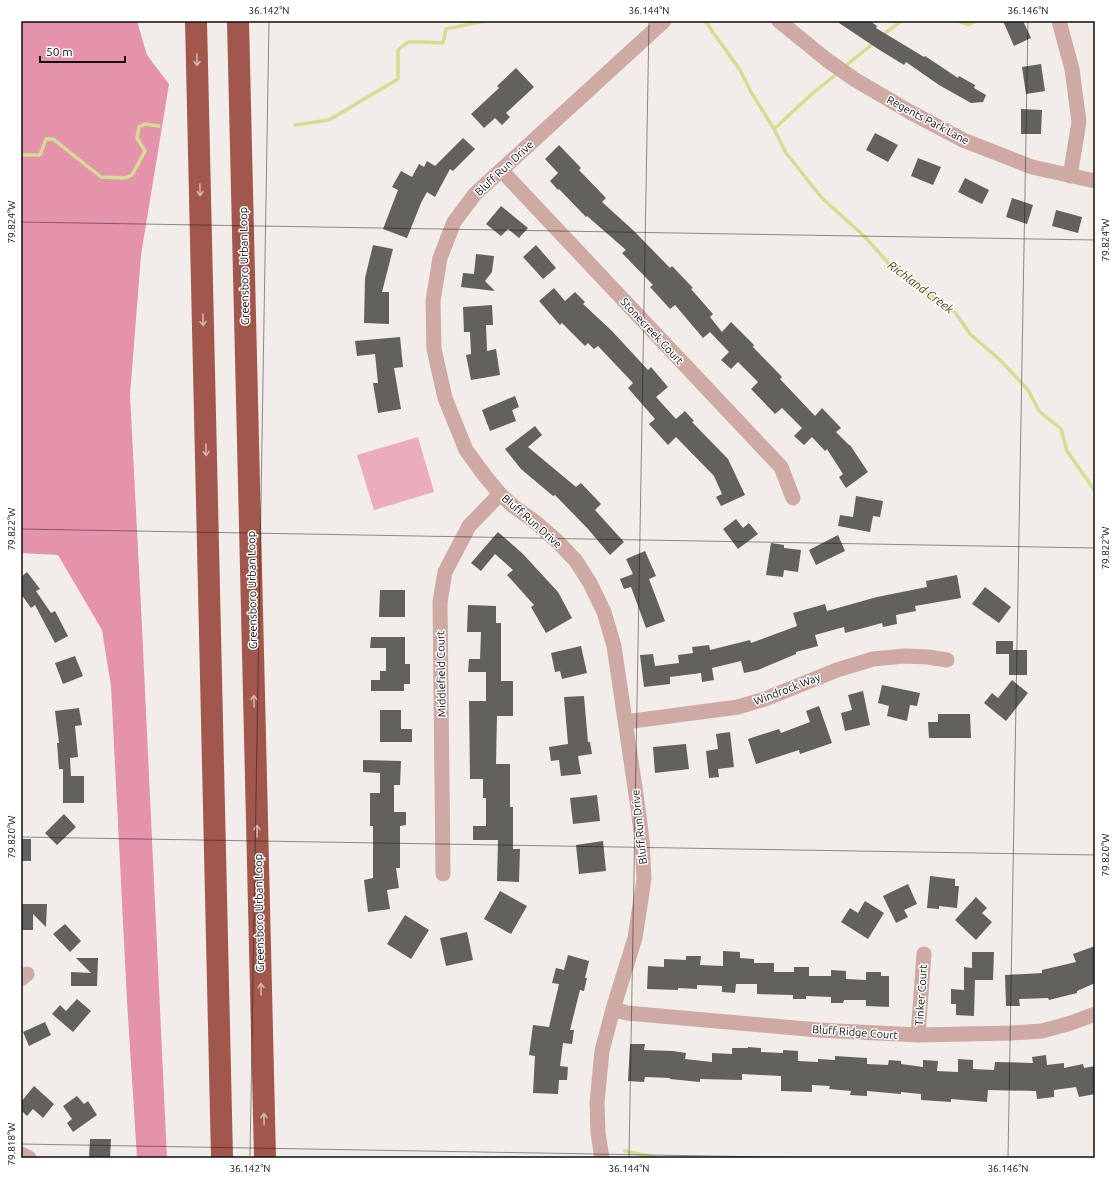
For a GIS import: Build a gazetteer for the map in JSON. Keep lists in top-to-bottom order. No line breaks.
{"streets":{"highway":["Greensboro Urban Loop"],"street":["Regents Park Lane","Bluff Run Drive","Stonecreek Court","Middlefield Court","Windrock Way","Tinker Court","Bluff Ridge Court"]},"crossings":[["Bluff Run Drive","Stonecreek Court"],["Bluff Run Drive","Middlefield Court"],["Bluff Run Drive","Windrock Way"],["Bluff Run Drive","Bluff Ridge Court"],["Tinker Court","Bluff Ridge Court"]],"water":["Richland Creek"],"scale_bar":"50 m","coordinates":["36.142°N","36.144°N","36.146°N","79.824°W","79.822°W","79.820°W","79.818°W"]}
